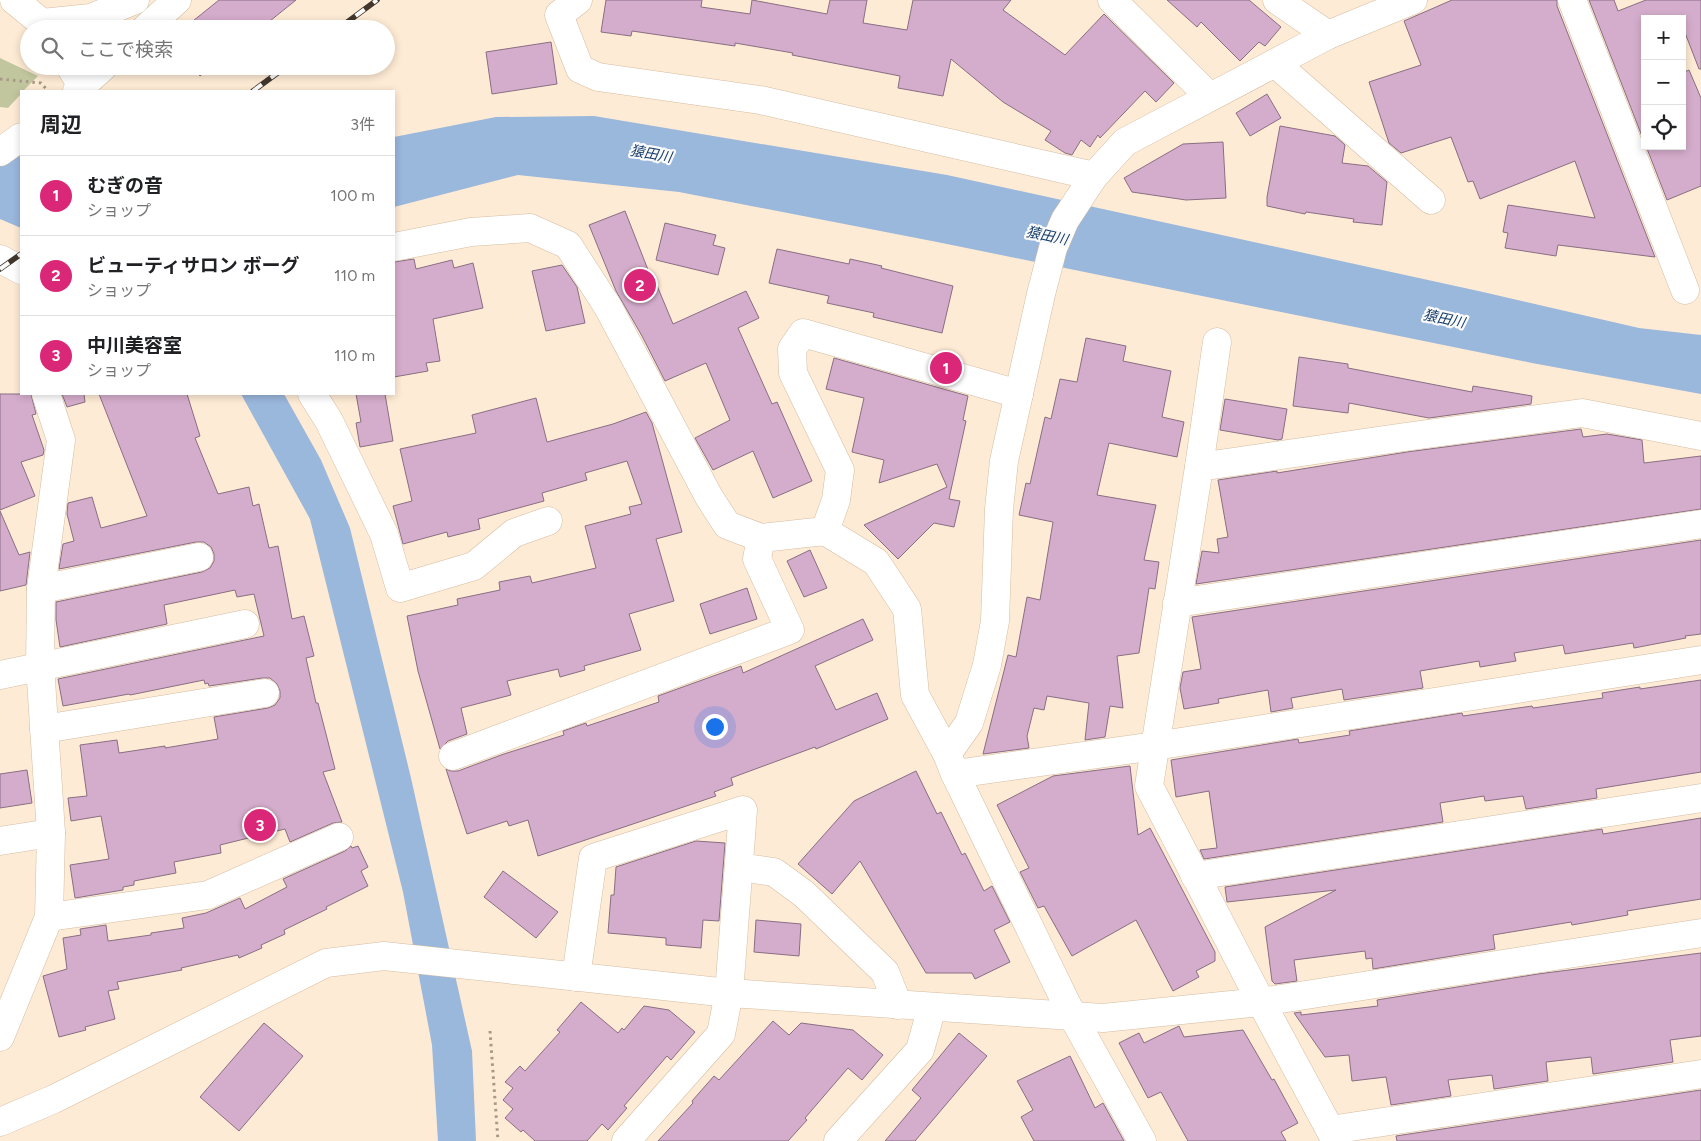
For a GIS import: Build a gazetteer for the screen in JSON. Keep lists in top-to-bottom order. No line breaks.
{"water":["猿田川"],"page":{"map_buttons":["+","−"],"search":"ここで検索","heading":["周辺","3件"],"list":[{"mark":"1","name":"むぎの音","note":"ショップ","value":"100 m"},{"mark":"2","name":"ビューティサロン ボーグ","note":"ショップ","value":"110 m"},{"mark":"3","name":"中川美容室","note":"ショップ","value":"110 m"}],"pins":["2","1","3"]}}
